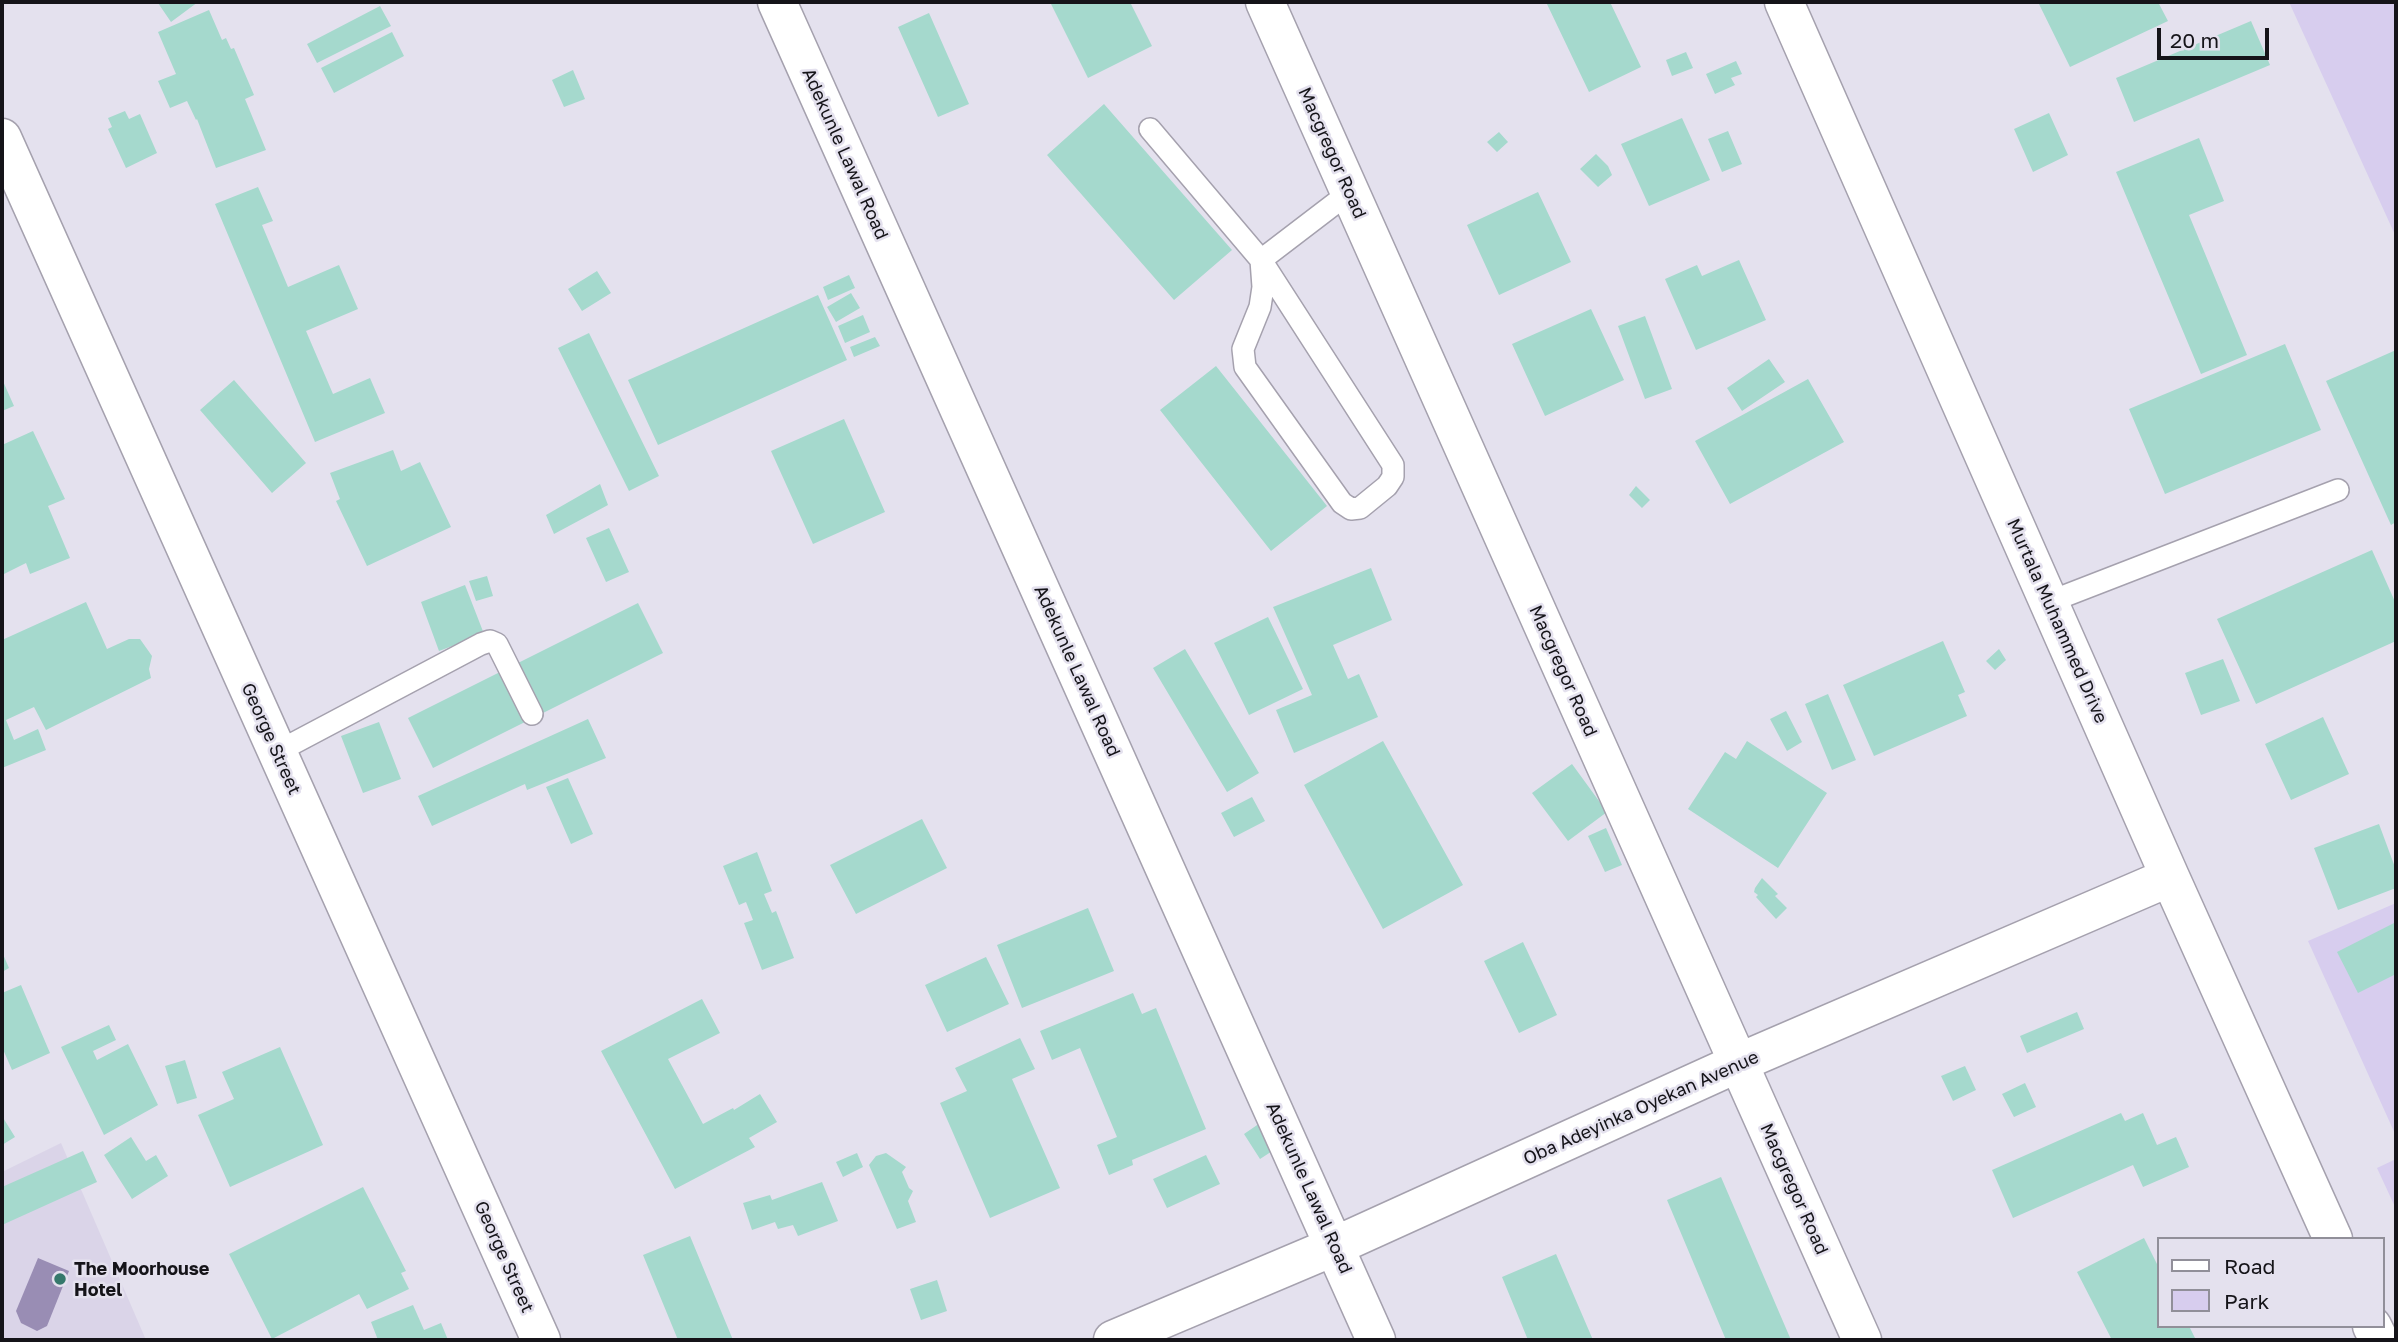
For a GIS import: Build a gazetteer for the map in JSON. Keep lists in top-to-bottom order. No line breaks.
{"streets":{"main road":["Macgregor Road","Adekunle Lawal Road","Murtala Muhammed Drive","George Street","Oba Adeyinka Oyekan Avenue"]},"crossings":[["Macgregor Road","Oba Adeyinka Oyekan Avenue"],["Adekunle Lawal Road","Oba Adeyinka Oyekan Avenue"],["Murtala Muhammed Drive","Oba Adeyinka Oyekan Avenue"]],"places":["The Moorhouse Hotel"],"legend":["Road","Park"],"scale_bar":"20 m"}
